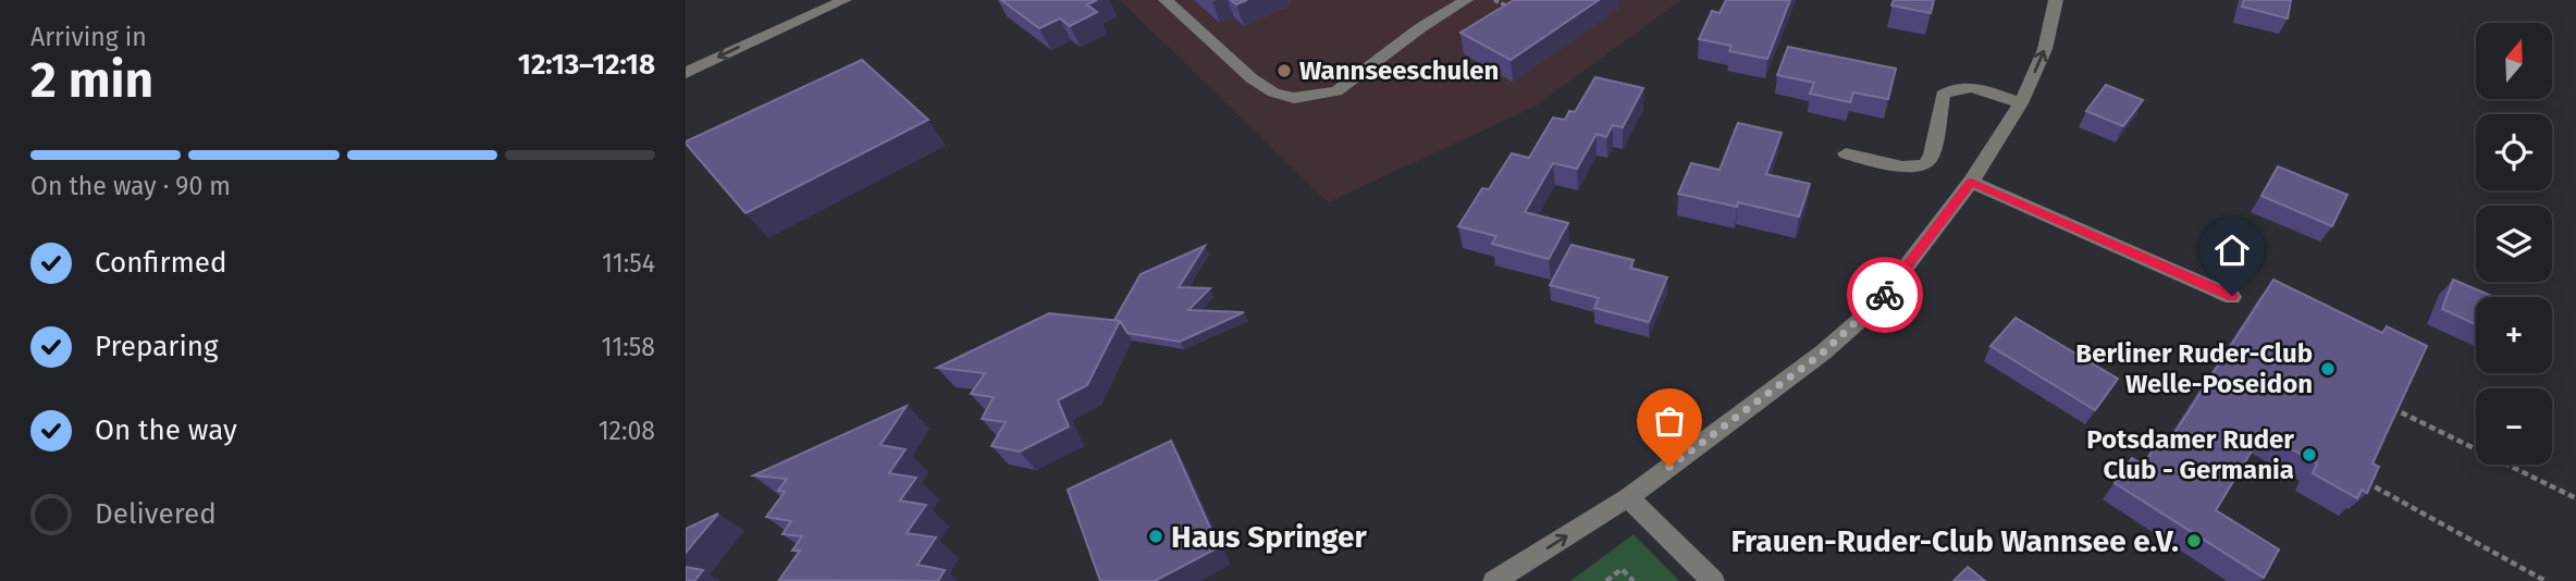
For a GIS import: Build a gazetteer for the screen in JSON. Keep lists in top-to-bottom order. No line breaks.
{"places":["Wannseeschulen","Berliner Ruder-Club Welle-Poseidon","Potsdamer Ruder Club - Germania","Haus Springer","Frauen-Ruder-Club Wannsee e.V."],"north":"top","page":{"heading":["2 min","Arriving in","12:13–12:18"],"map_buttons":["+","−"],"bar":"On the way · 90 m","list":[["Confirmed","11:54"],["Preparing","11:58"],["On the way","12:08"],"Delivered"]}}
